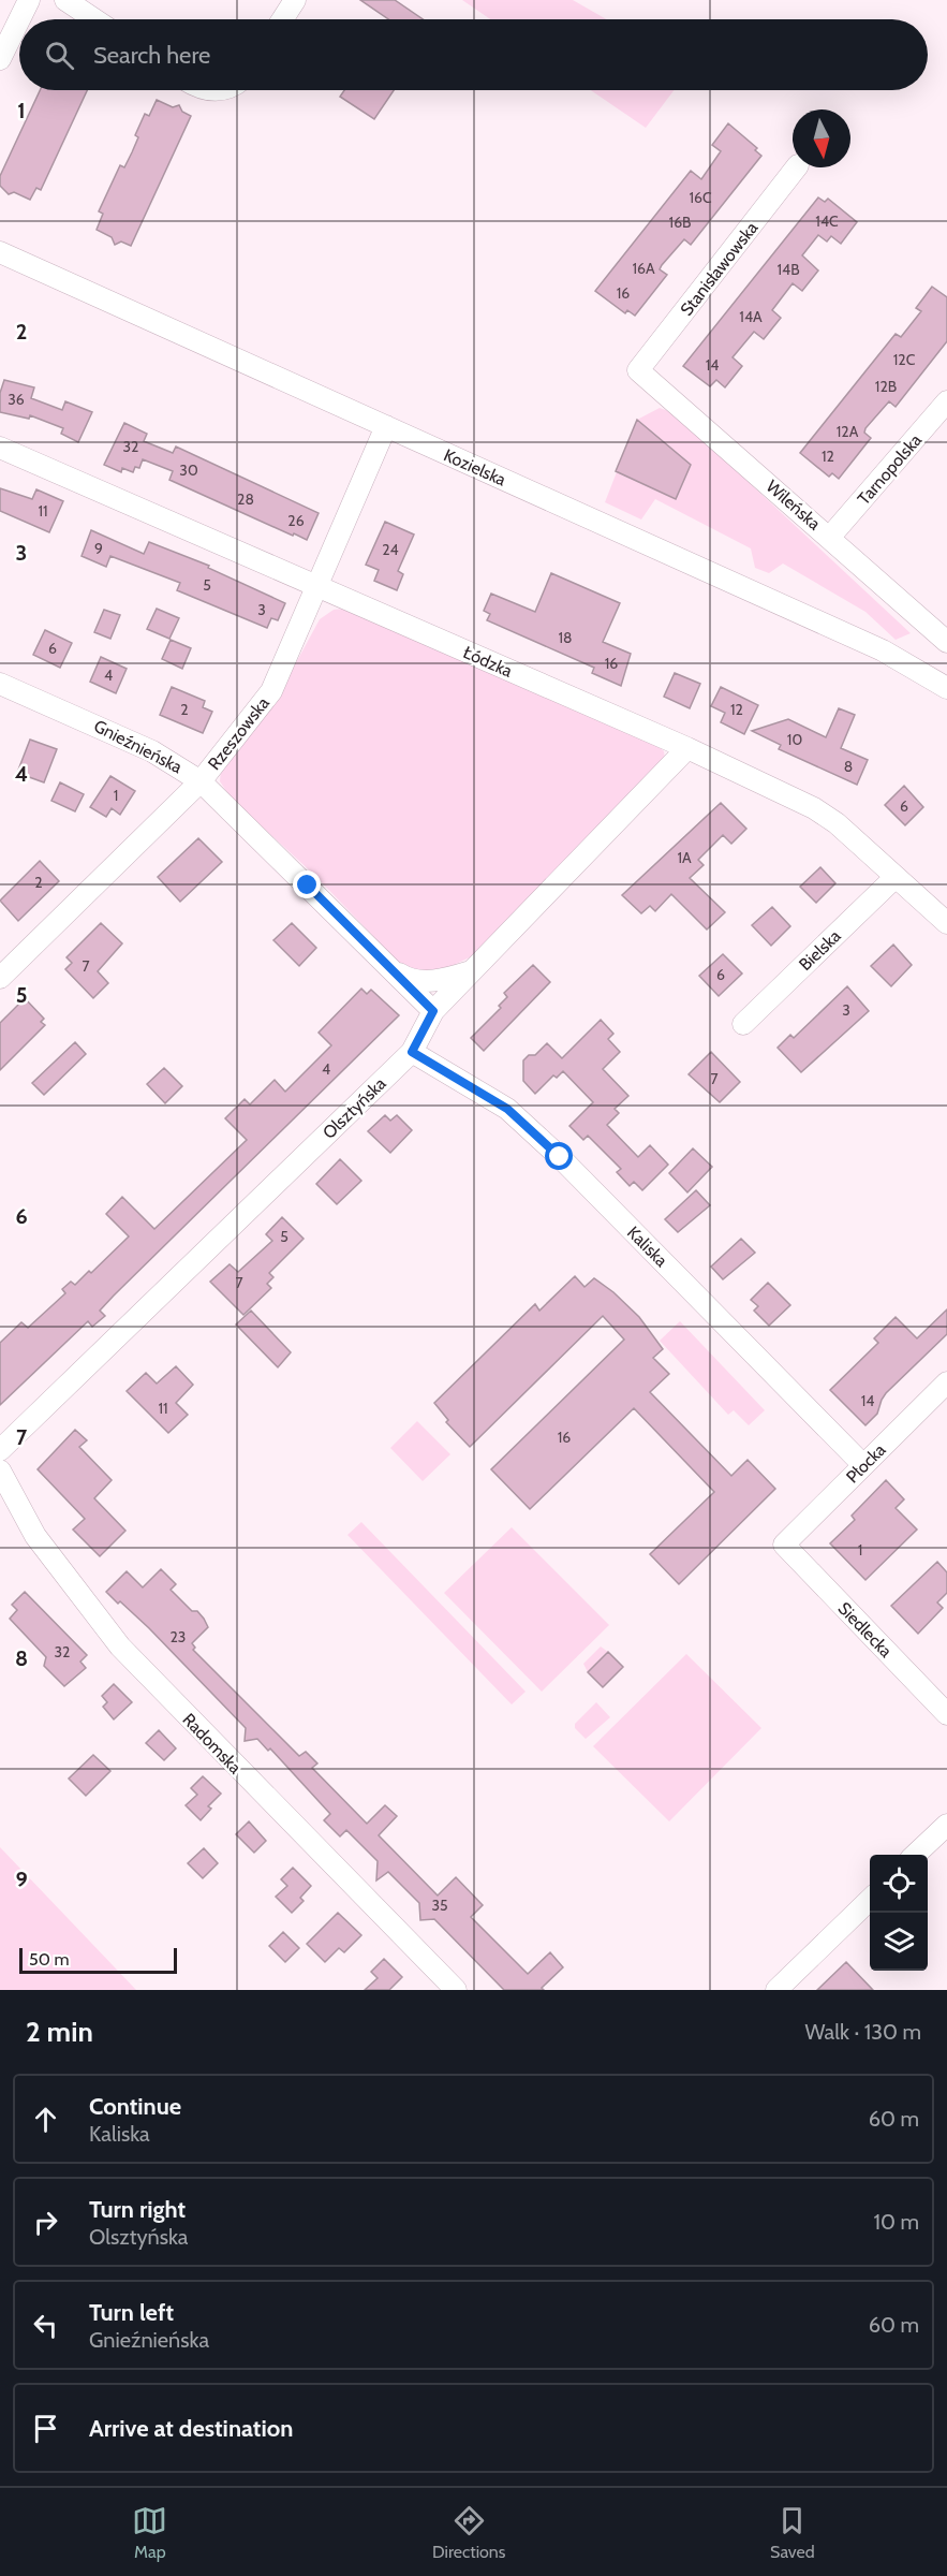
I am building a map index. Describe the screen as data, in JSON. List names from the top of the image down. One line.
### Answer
{"streets":{"street":["Stanisławowska","Kozielska","Tarnopolska","Wileńska","Łódzka","Rzeszowska","Gnieźnieńska","Bielska","Olsztyńska","Kaliska","Płocka","Siedlecka","Radomska"]},"crossings":[["Stanisławowska","Wileńska"],["Kozielska","Rzeszowska"],["Tarnopolska","Wileńska"],["Łódzka","Rzeszowska"],["Łódzka","Bielska"],["Łódzka","Olsztyńska"],["Rzeszowska","Gnieźnieńska"],["Gnieźnieńska","Olsztyńska"],["Olsztyńska","Kaliska"],["Kaliska","Płocka"],["Płocka","Siedlecka"]],"house_numbers":["16C","14C","16B","16A","14B","16","14A","12C","14","12B","36","12A","32","12","30","28","11","26","9","24","5","3","18","6","16","4","2","12","10","8","1","6","1A","2","7","6","3","4","7","5","7","14","11","16","1","23","32","35"],"scale_bar":"50 m","north":"bottom","page":{"search":"Search here","scale":"50 m","heading":["2 min","Walk · 130 m"],"list":[["Continue","Kaliska","60 m"],["Turn right","Olsztyńska","10 m"],["Turn left","Gnieźnieńska","60 m"],"Arrive at destination"],"nav":["Map","Directions","Saved"]},"grid":{"rows":["1","2","3","4","5","6","7","8","9"]}}
